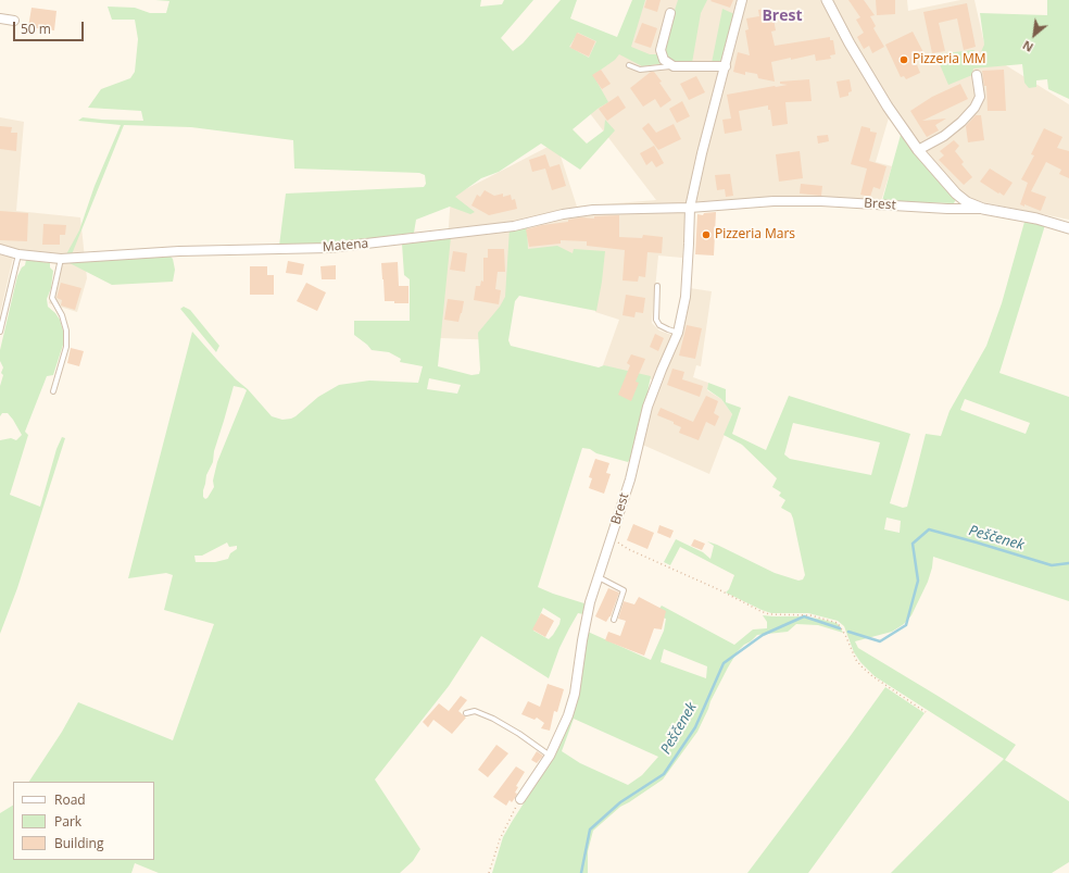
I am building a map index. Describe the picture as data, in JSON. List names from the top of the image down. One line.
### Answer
{"streets":{"street":["Brest","Matena"]},"crossings":[["Brest","Matena"]],"districts":["Brest"],"water":["Peščenek"],"places":["Pizzeria MM","Pizzeria Mars"],"legend":["Road","Park","Building"],"scale_bar":"50 m","north":"bottom left"}
